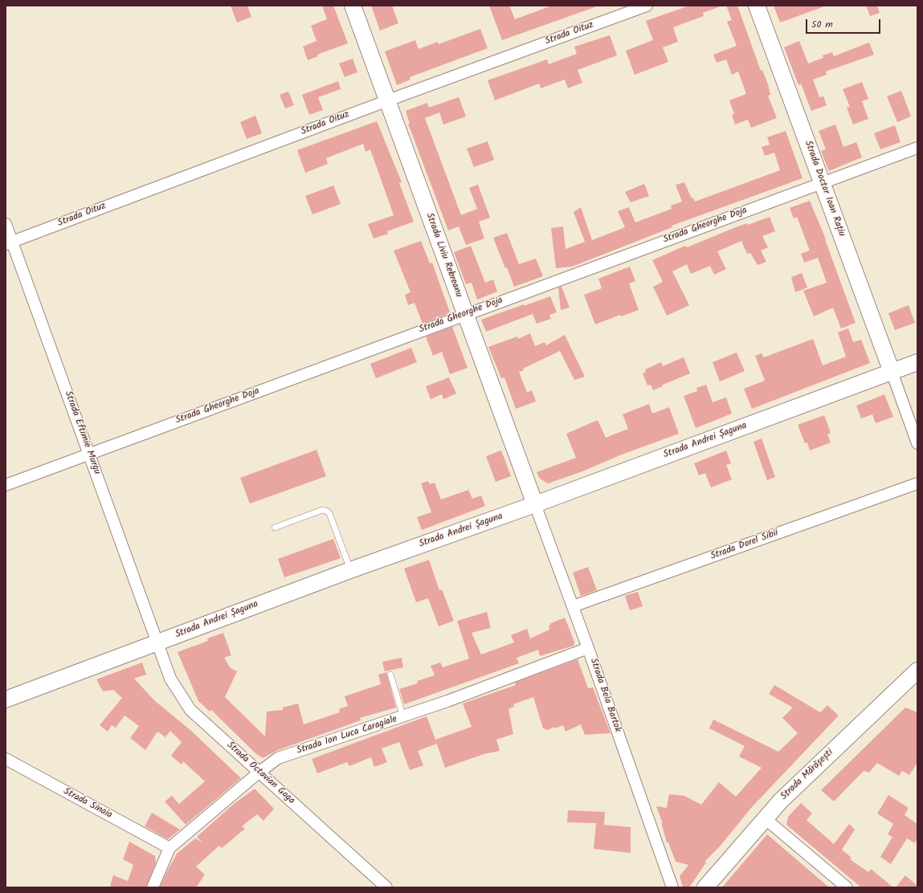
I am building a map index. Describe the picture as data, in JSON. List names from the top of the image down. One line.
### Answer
{"streets":{"street":["Strada Oituz","Strada Doctor Ioan Rațiu","Strada Gheorghe Doja","Strada Liviu Rebreanu","Strada Eftimie Murgu","Strada Andrei Șaguna","Strada Dorel Sibii","Strada Bela Bartok","Strada Ion Luca Caragiale","Strada Octavian Goga","Strada Mărășești","Strada Sinaia"]},"crossings":[["Strada Oituz","Strada Liviu Rebreanu"],["Strada Oituz","Strada Eftimie Murgu"],["Strada Doctor Ioan Rațiu","Strada Gheorghe Doja"],["Strada Doctor Ioan Rațiu","Strada Andrei Șaguna"],["Strada Gheorghe Doja","Strada Liviu Rebreanu"],["Strada Gheorghe Doja","Strada Eftimie Murgu"],["Strada Liviu Rebreanu","Strada Andrei Șaguna"],["Strada Liviu Rebreanu","Strada Bela Bartok"],["Strada Eftimie Murgu","Strada Andrei Șaguna"],["Strada Eftimie Murgu","Strada Octavian Goga"],["Strada Andrei Șaguna","Strada Bela Bartok"],["Strada Andrei Șaguna","Strada Octavian Goga"],["Strada Dorel Sibii","Strada Bela Bartok"],["Strada Bela Bartok","Strada Ion Luca Caragiale"],["Strada Ion Luca Caragiale","Strada Octavian Goga"],["Strada Ion Luca Caragiale","Strada Sinaia"]],"scale_bar":"50 m"}
